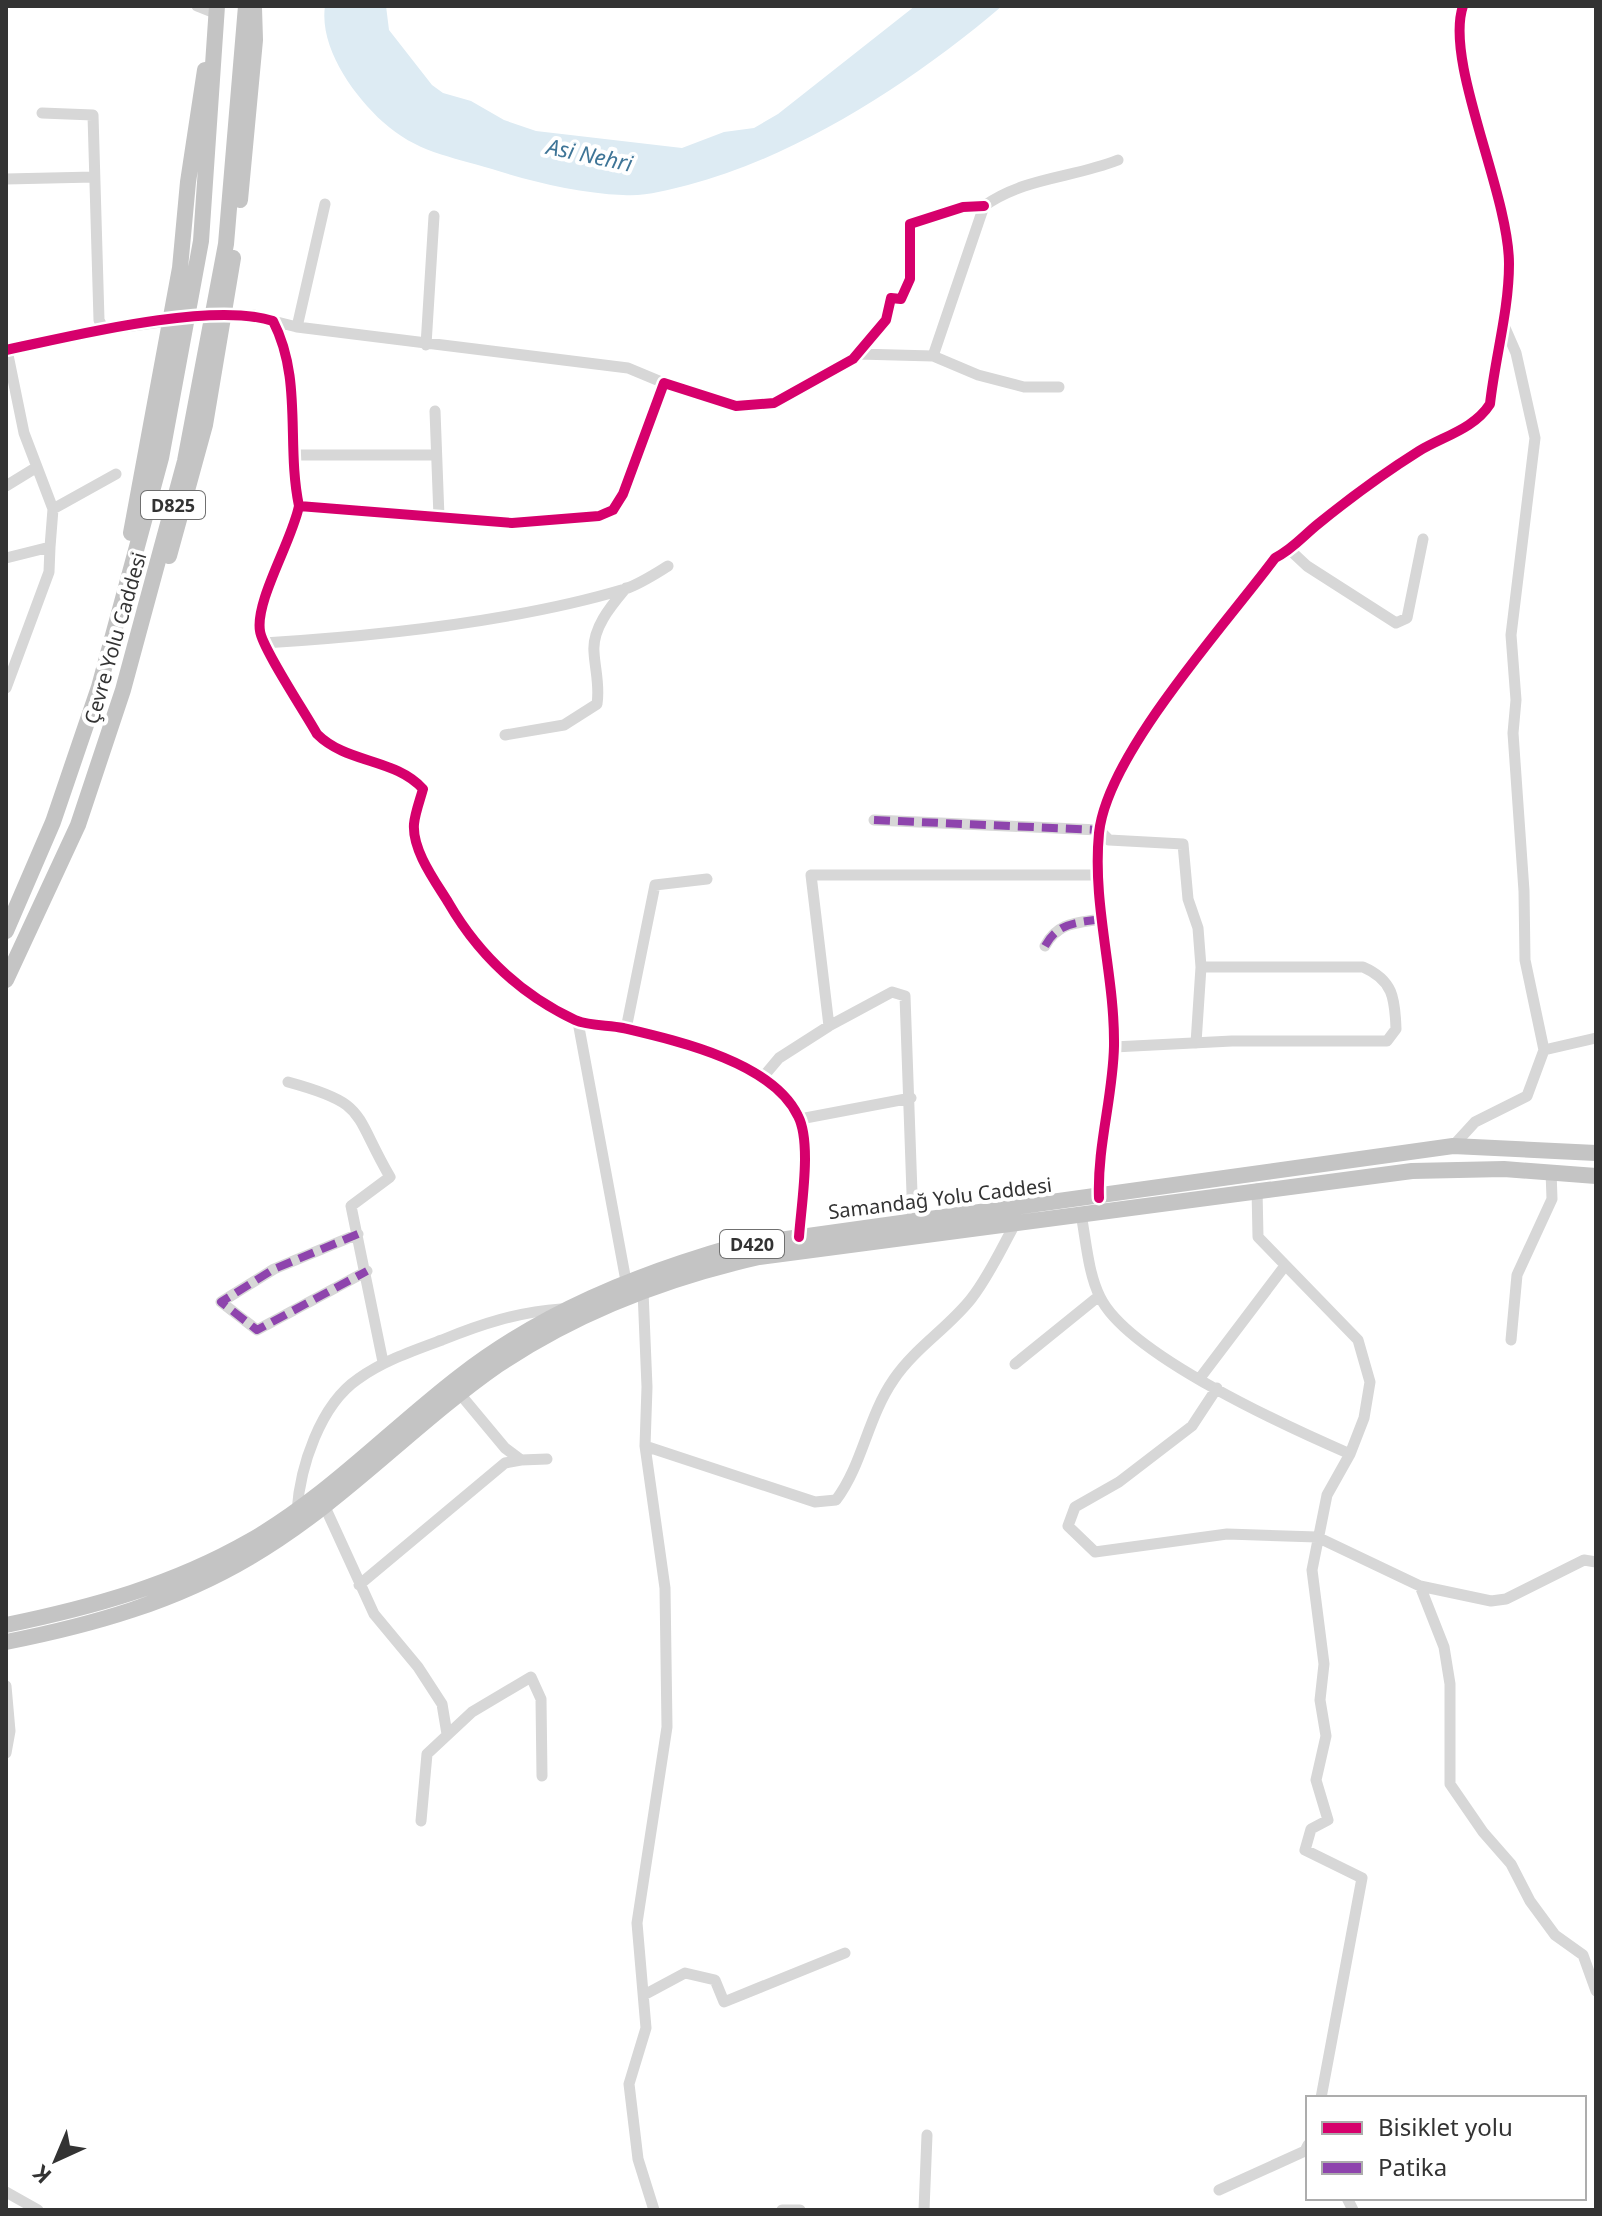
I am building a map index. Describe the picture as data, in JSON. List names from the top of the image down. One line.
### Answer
{"streets":{"highway":["D825","Çevre Yolu Caddesi","Samandağ Yolu Caddesi","D420"]},"water":["Asi Nehri"],"legend":["Bisiklet yolu","Patika"],"north":"bottom left"}
